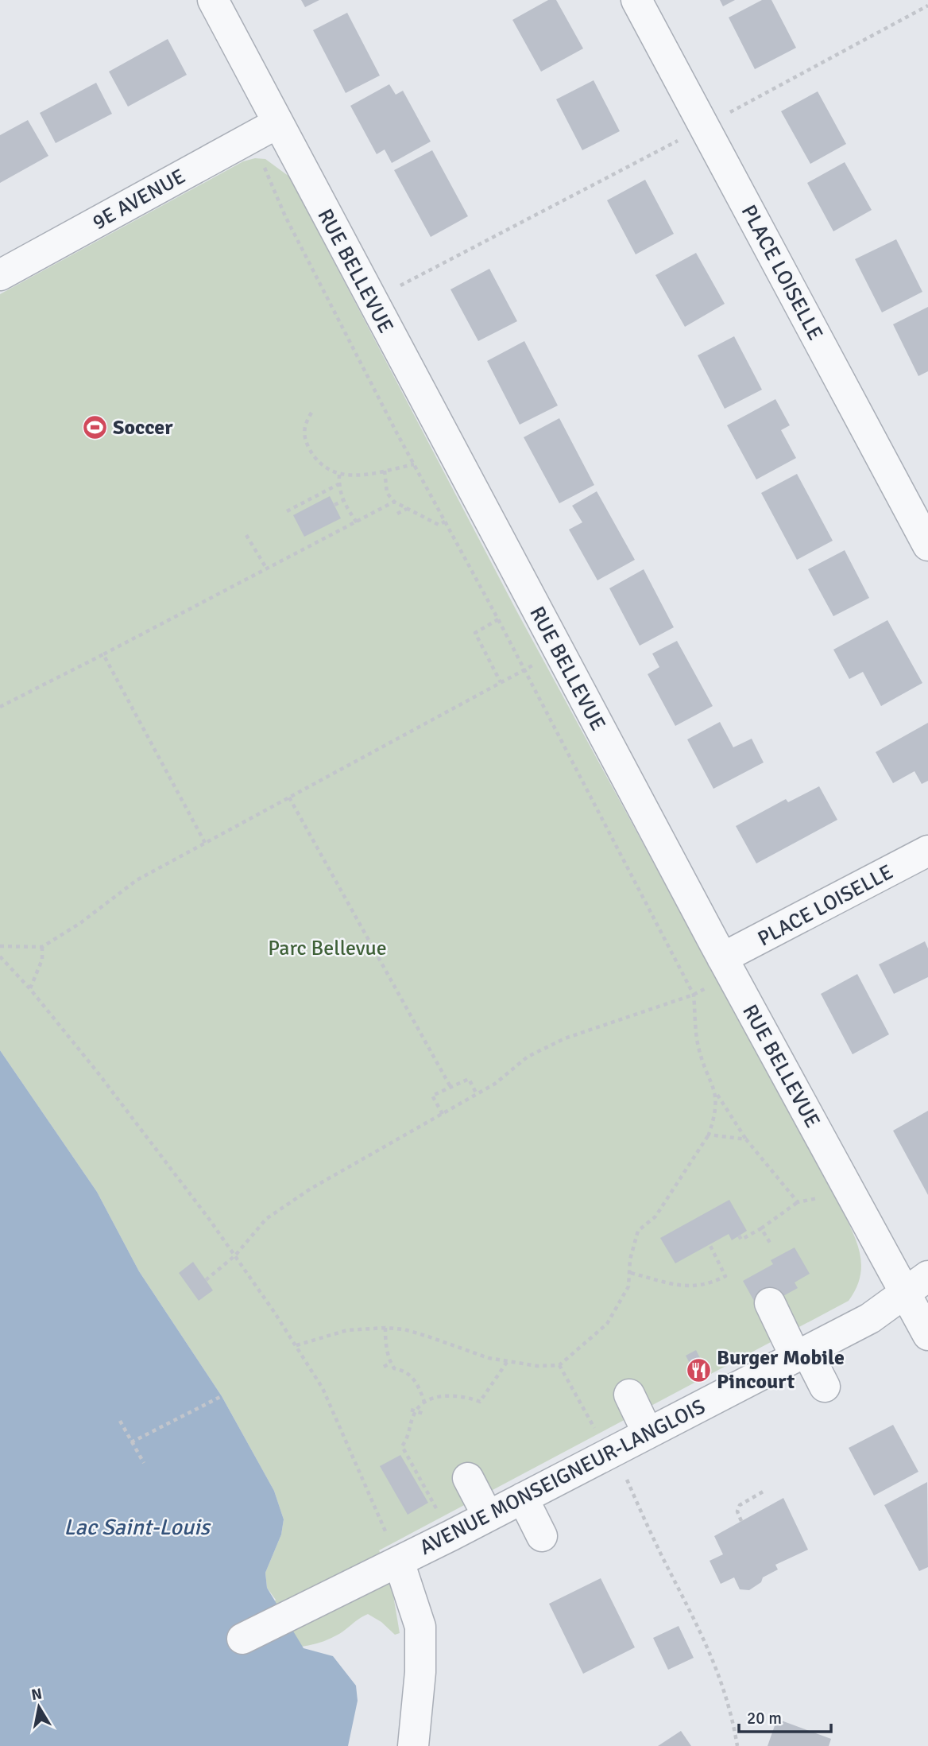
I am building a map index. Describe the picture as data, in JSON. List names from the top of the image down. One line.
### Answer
{"streets":{"street":["9E AVENUE","RUE BELLEVUE","PLACE LOISELLE","AVENUE MONSEIGNEUR-LANGLOIS"]},"crossings":[["9E AVENUE","RUE BELLEVUE"],["RUE BELLEVUE","PLACE LOISELLE"],["RUE BELLEVUE","AVENUE MONSEIGNEUR-LANGLOIS"]],"water":["Lac Saint-Louis"],"parks":["Parc Bellevue"],"places":{"sports":["Soccer"],"restaurant":["Burger Mobile Pincourt"]},"scale_bar":"20 m","north":"top"}
